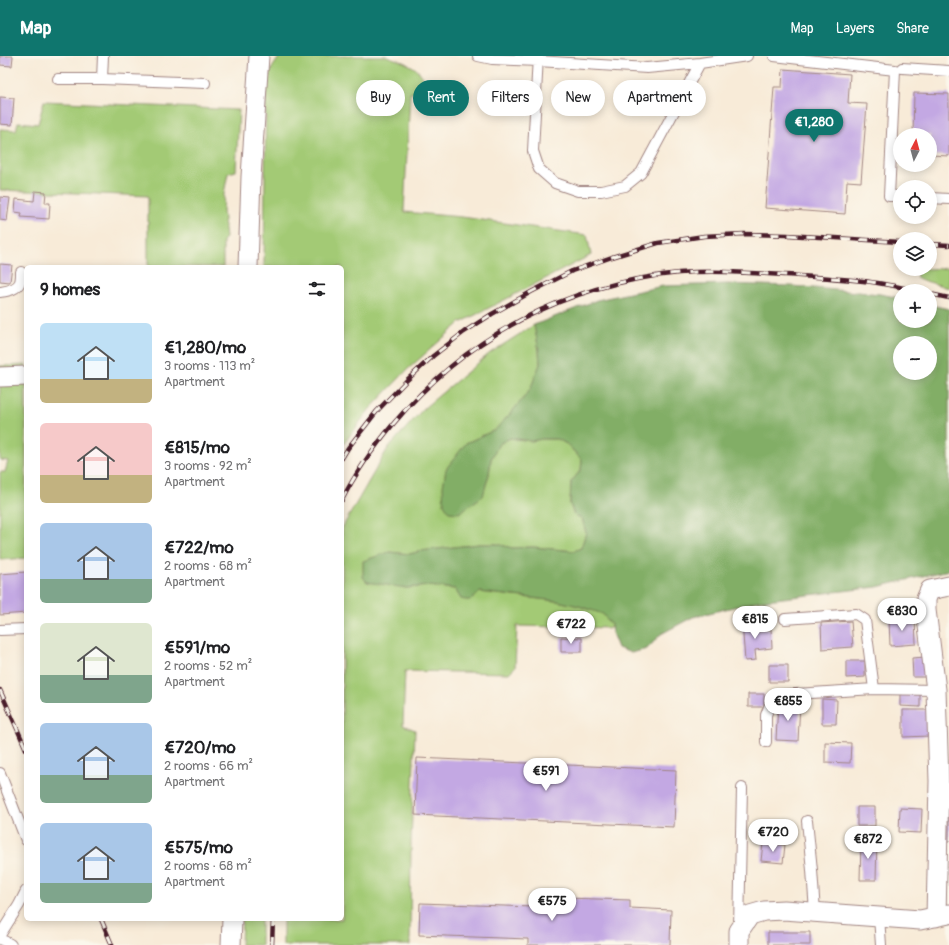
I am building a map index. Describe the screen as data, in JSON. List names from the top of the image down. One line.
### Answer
{"north":"top","page":{"header":"Map","nav":["Map","Layers","Share"],"chip":["Buy","Rent","Filters","New","Apartment"],"price":["€1,280","€830","€815","€722","€855","€591","€720","€872","€575"],"map_buttons":["+","−"],"heading":"9 homes","list":[{"name":"€1,280/mo","note":"3 rooms · 113 m² · Apartment"},{"name":"€815/mo","note":"3 rooms · 92 m² · Apartment"},{"name":"€722/mo","note":"2 rooms · 68 m² · Apartment"},{"name":"€591/mo","note":"2 rooms · 52 m² · Apartment"},{"name":"€720/mo","note":"2 rooms · 66 m² · Apartment"},{"name":"€575/mo","note":"2 rooms · 68 m² · Apartment"}]}}
